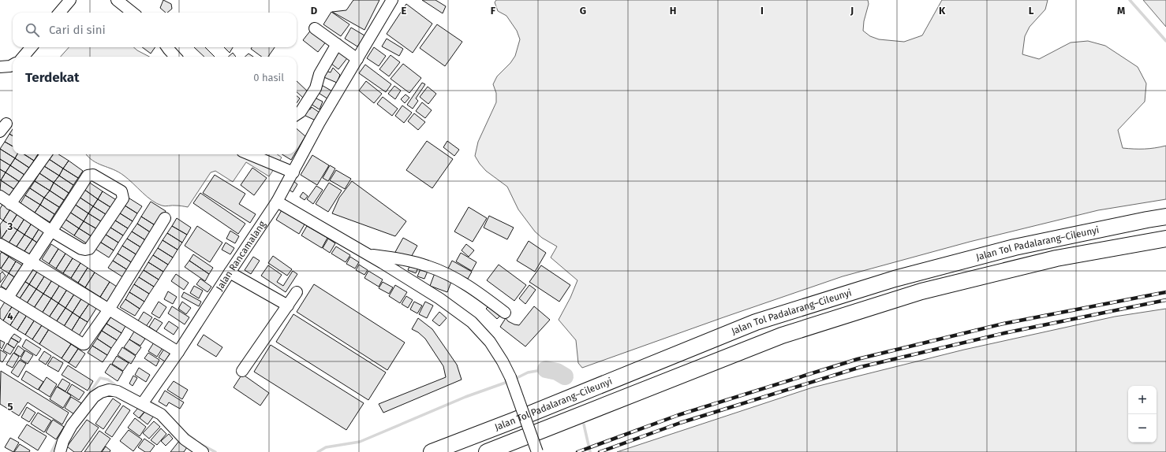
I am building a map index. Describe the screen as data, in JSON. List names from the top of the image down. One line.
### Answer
{"streets":{"highway":["Jalan Tol Padalarang–Cileunyi"],"street":["Jalan Rancamalang"]},"page":{"search":"Cari di sini","heading":["Terdekat","0 hasil"],"map_buttons":["+","−"]},"grid":{"columns":["D","E","F","G","H","I","J","K","L","M"],"rows":["3","4","5"]}}
